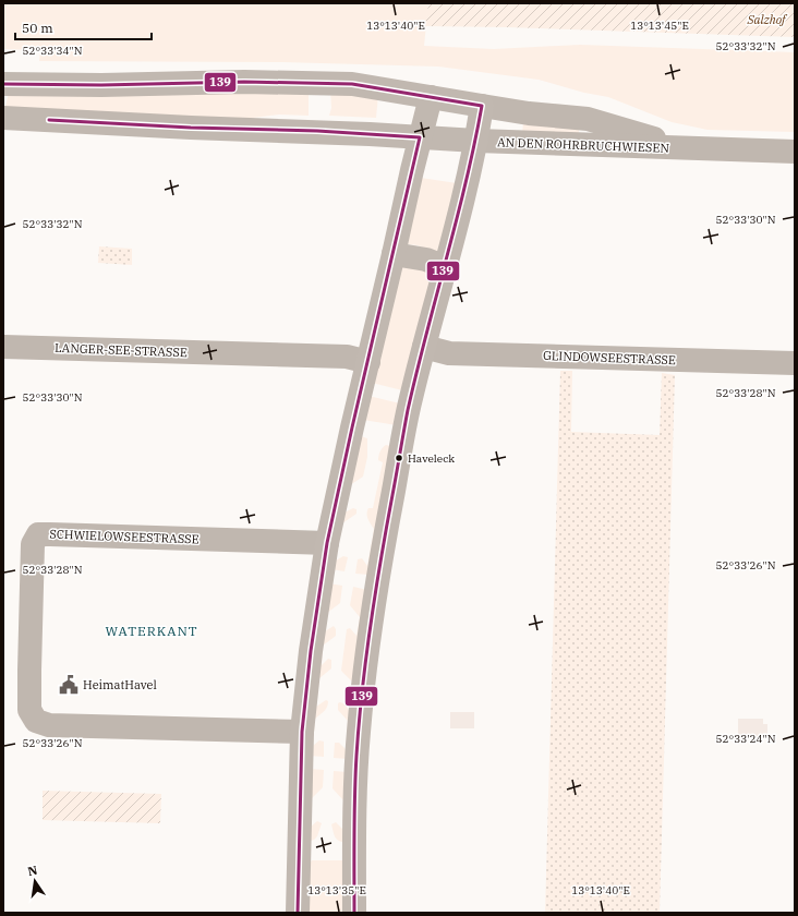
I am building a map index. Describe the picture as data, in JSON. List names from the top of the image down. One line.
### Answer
{"streets":{"street":["AN DEN ROHRBRUCHWIESEN","LANGER-SEE-STRASSE","GLINDOWSEESTRASSE","SCHWIELOWSEESTRASSE"]},"districts":["WATERKANT"],"parks":["Salzhof"],"places":{"other":["Haveleck"],"public building":["HeimatHavel"]},"lines":["transit line 139"],"scale_bar":"50 m","north":"top","coordinates":["13°13'40\"E","13°13'45\"E","52°33'32\"N","52°33'34\"N","52°33'30\"N","52°33'28\"N","52°33'26\"N","52°33'24\"N","13°13'35\"E"]}
